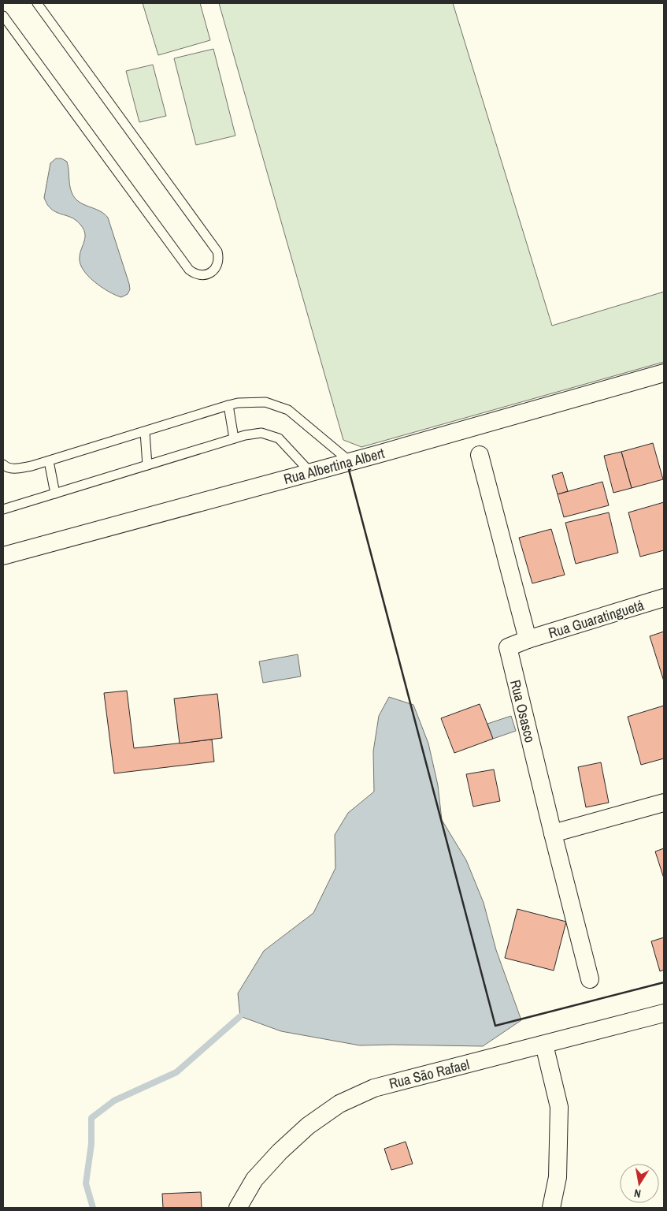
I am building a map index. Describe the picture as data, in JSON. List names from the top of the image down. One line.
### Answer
{"streets":{"street":["Rua Albertina Albert","Rua Guaratinguetá","Rua Osasco","Rua São Rafael"]},"crossings":[["Rua Guaratinguetá","Rua Osasco"]],"north":"bottom"}
